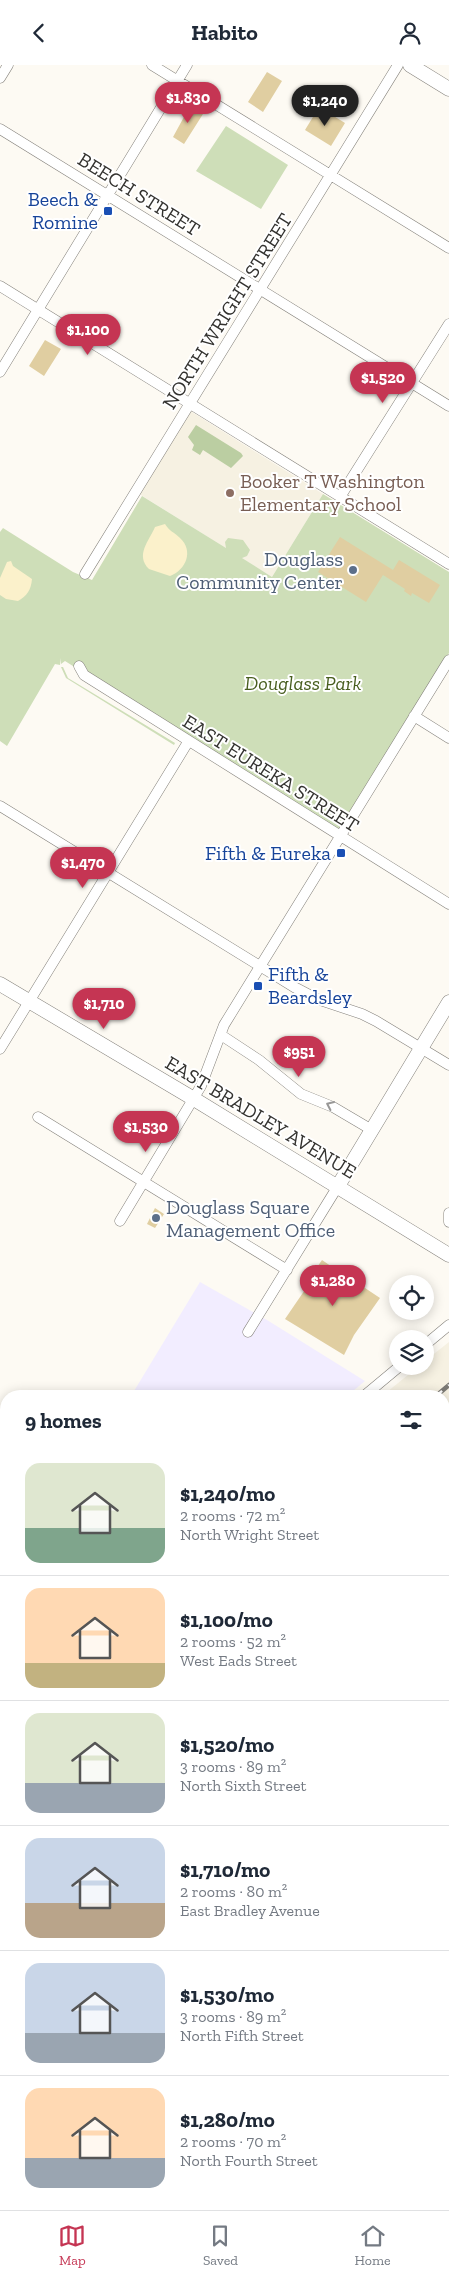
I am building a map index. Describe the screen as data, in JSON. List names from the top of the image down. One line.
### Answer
{"streets":{"main road":["EAST BRADLEY AVENUE"],"street":["BEECH STREET","NORTH WRIGHT STREET","EAST EUREKA STREET"]},"crossings":[["BEECH STREET","NORTH WRIGHT STREET"]],"parks":["Douglass Park"],"places":{"transit":["Beech & Romine","Fifth & Eureka","Fifth & Beardsley"],"other":["Booker T Washington Elementary School","Douglass Community Center","Douglass Square Management Office"]},"page":{"header":"Habito","price":["$1,830","$1,240","$1,100","$1,520","$1,470","$1,710","$951","$1,530","$1,280"],"heading":"9 homes","list":[{"name":"$1,240/mo","note":"2 rooms · 72 m² · North Wright Street"},{"name":"$1,100/mo","note":"2 rooms · 52 m² · West Eads Street"},{"name":"$1,520/mo","note":"3 rooms · 89 m² · North Sixth Street"},{"name":"$1,710/mo","note":"2 rooms · 80 m² · East Bradley Avenue"},{"name":"$1,530/mo","note":"3 rooms · 89 m² · North Fifth Street"},{"name":"$1,280/mo","note":"2 rooms · 70 m² · North Fourth Street"}],"tabs":["Map","Saved","Home"]}}
